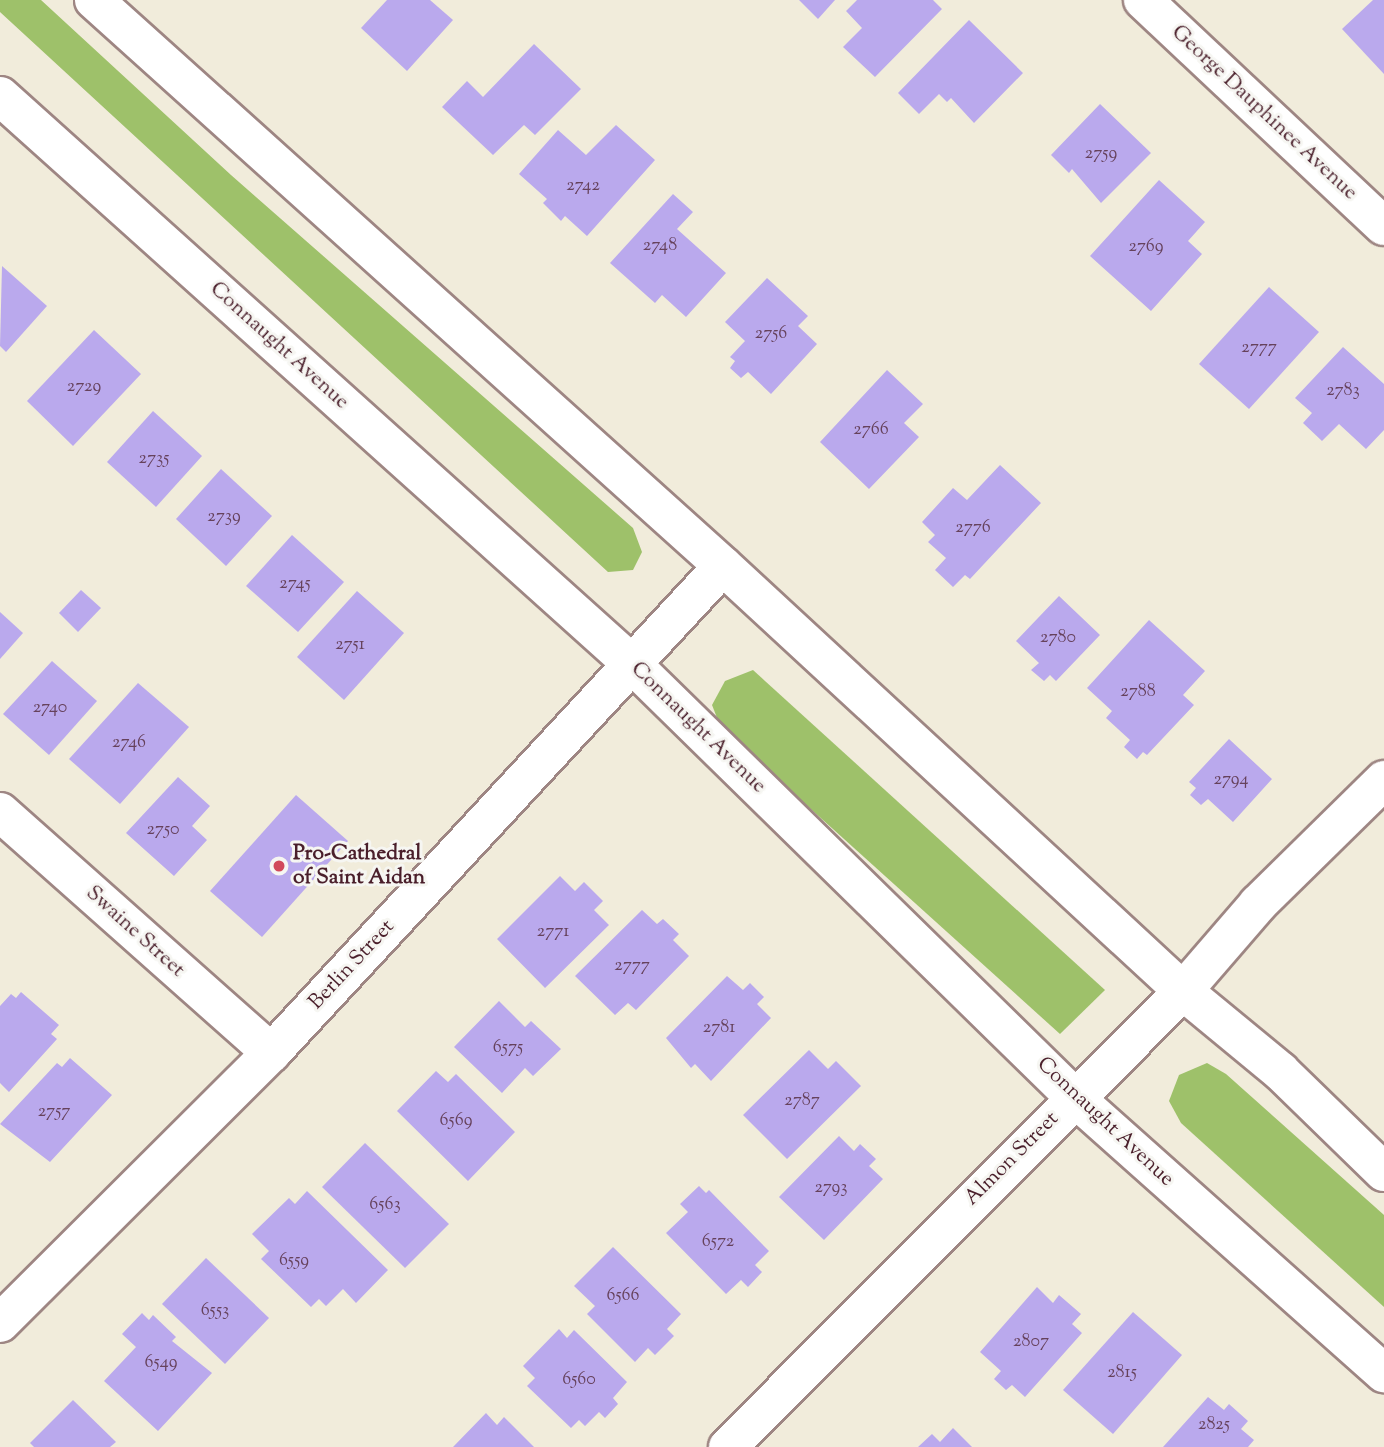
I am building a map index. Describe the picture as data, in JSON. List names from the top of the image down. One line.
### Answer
{"streets":{"main road":["George Dauphinee Avenue","Connaught Avenue","Swaine Street","Berlin Street","Almon Street"]},"crossings":[["Connaught Avenue","Berlin Street"],["Connaught Avenue","Almon Street"],["Swaine Street","Berlin Street"]],"places":["Pro-Cathedral of Saint Aidan"],"house_numbers":["2759","2742","2748","2769","2756","2777","2729","2783","2766","2735","2739","2776","2745","2780","2751","2788","2740","2746","2794","2750","2771","2777","2781","6575","2787","2757","6569","2793","6563","6572","6559","6566","6553","2807","6549","2815","6560","2825"]}
